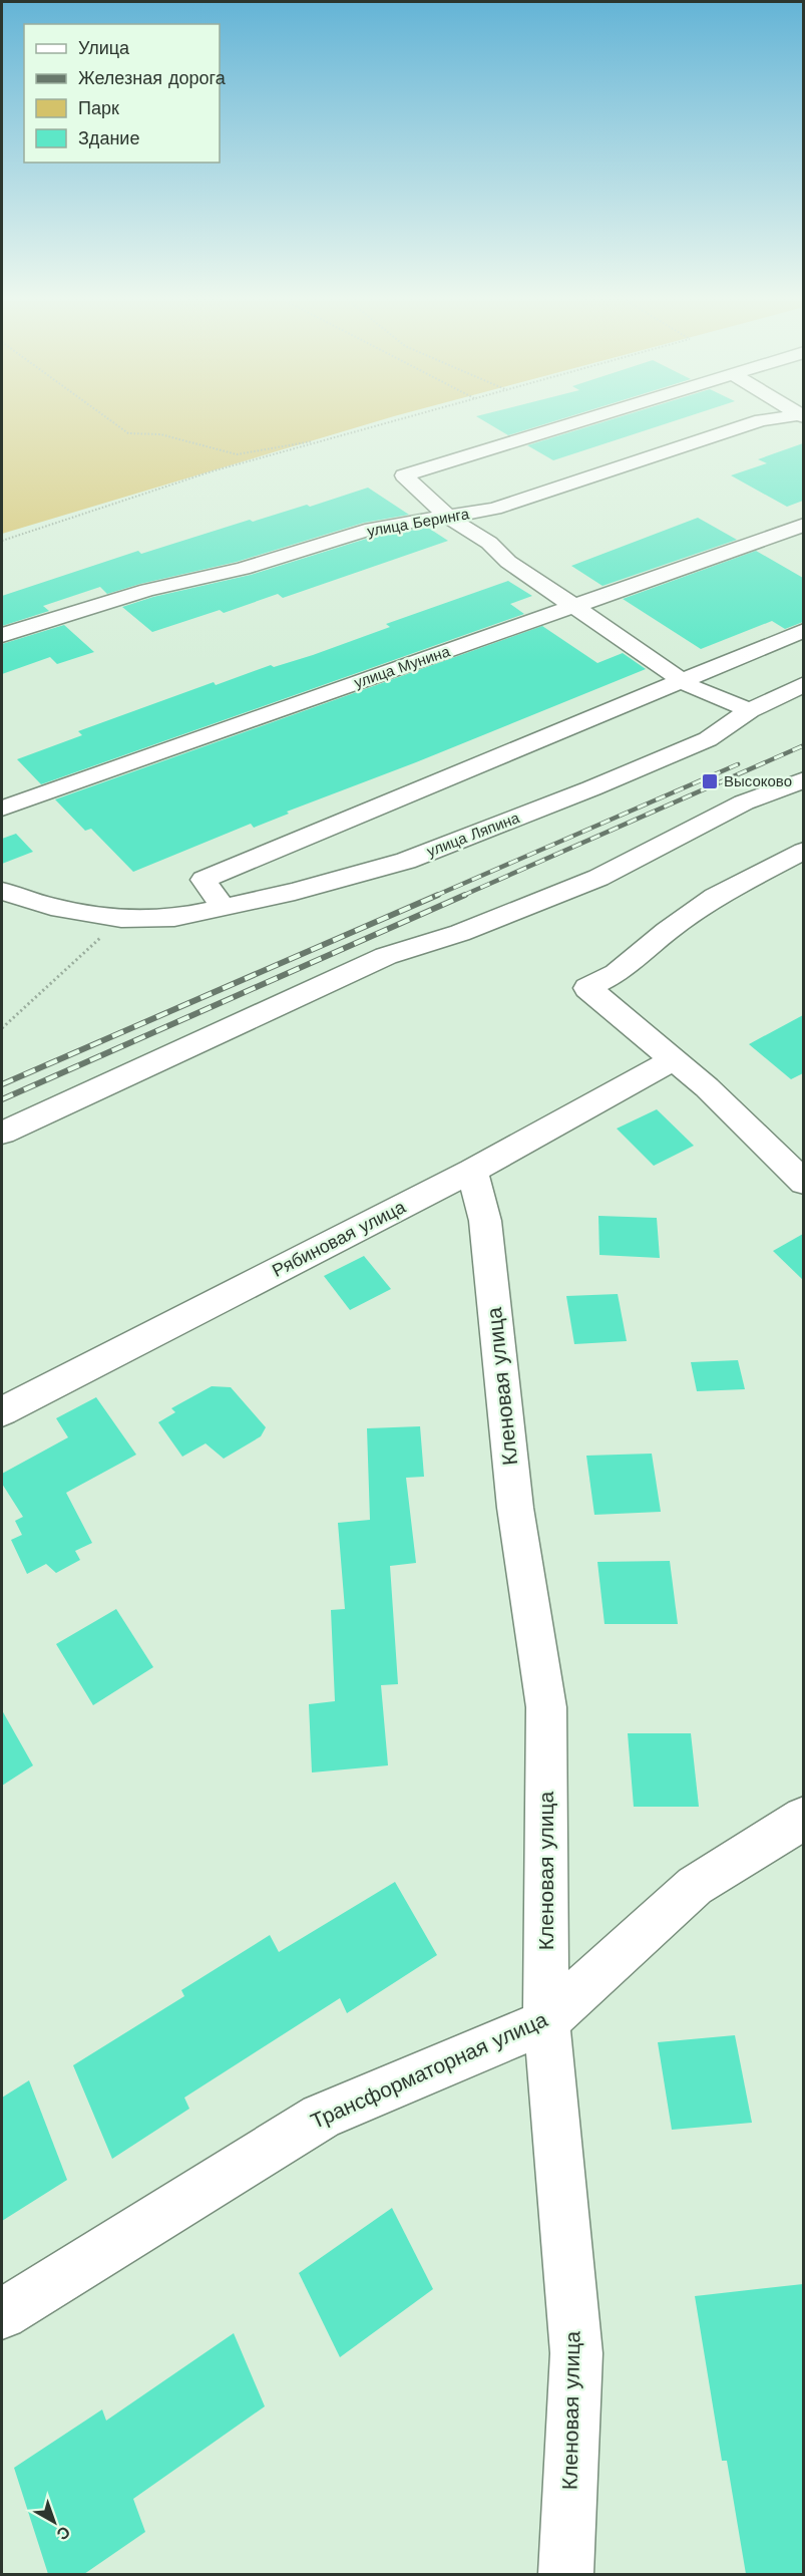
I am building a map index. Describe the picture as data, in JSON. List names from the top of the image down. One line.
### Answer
{"streets":{"street":["улица Беринга","улица Мунина","улица Ляпина","Рябиновая улица","Кленовая улица","Трансформаторная улица"]},"crossings":[["Рябиновая улица","Кленовая улица"],["Кленовая улица","Трансформаторная улица"]],"places":{"transit":["Высоково"]},"legend":["Улица","Железная дорога","Парк","Здание"],"north":"bottom right"}
